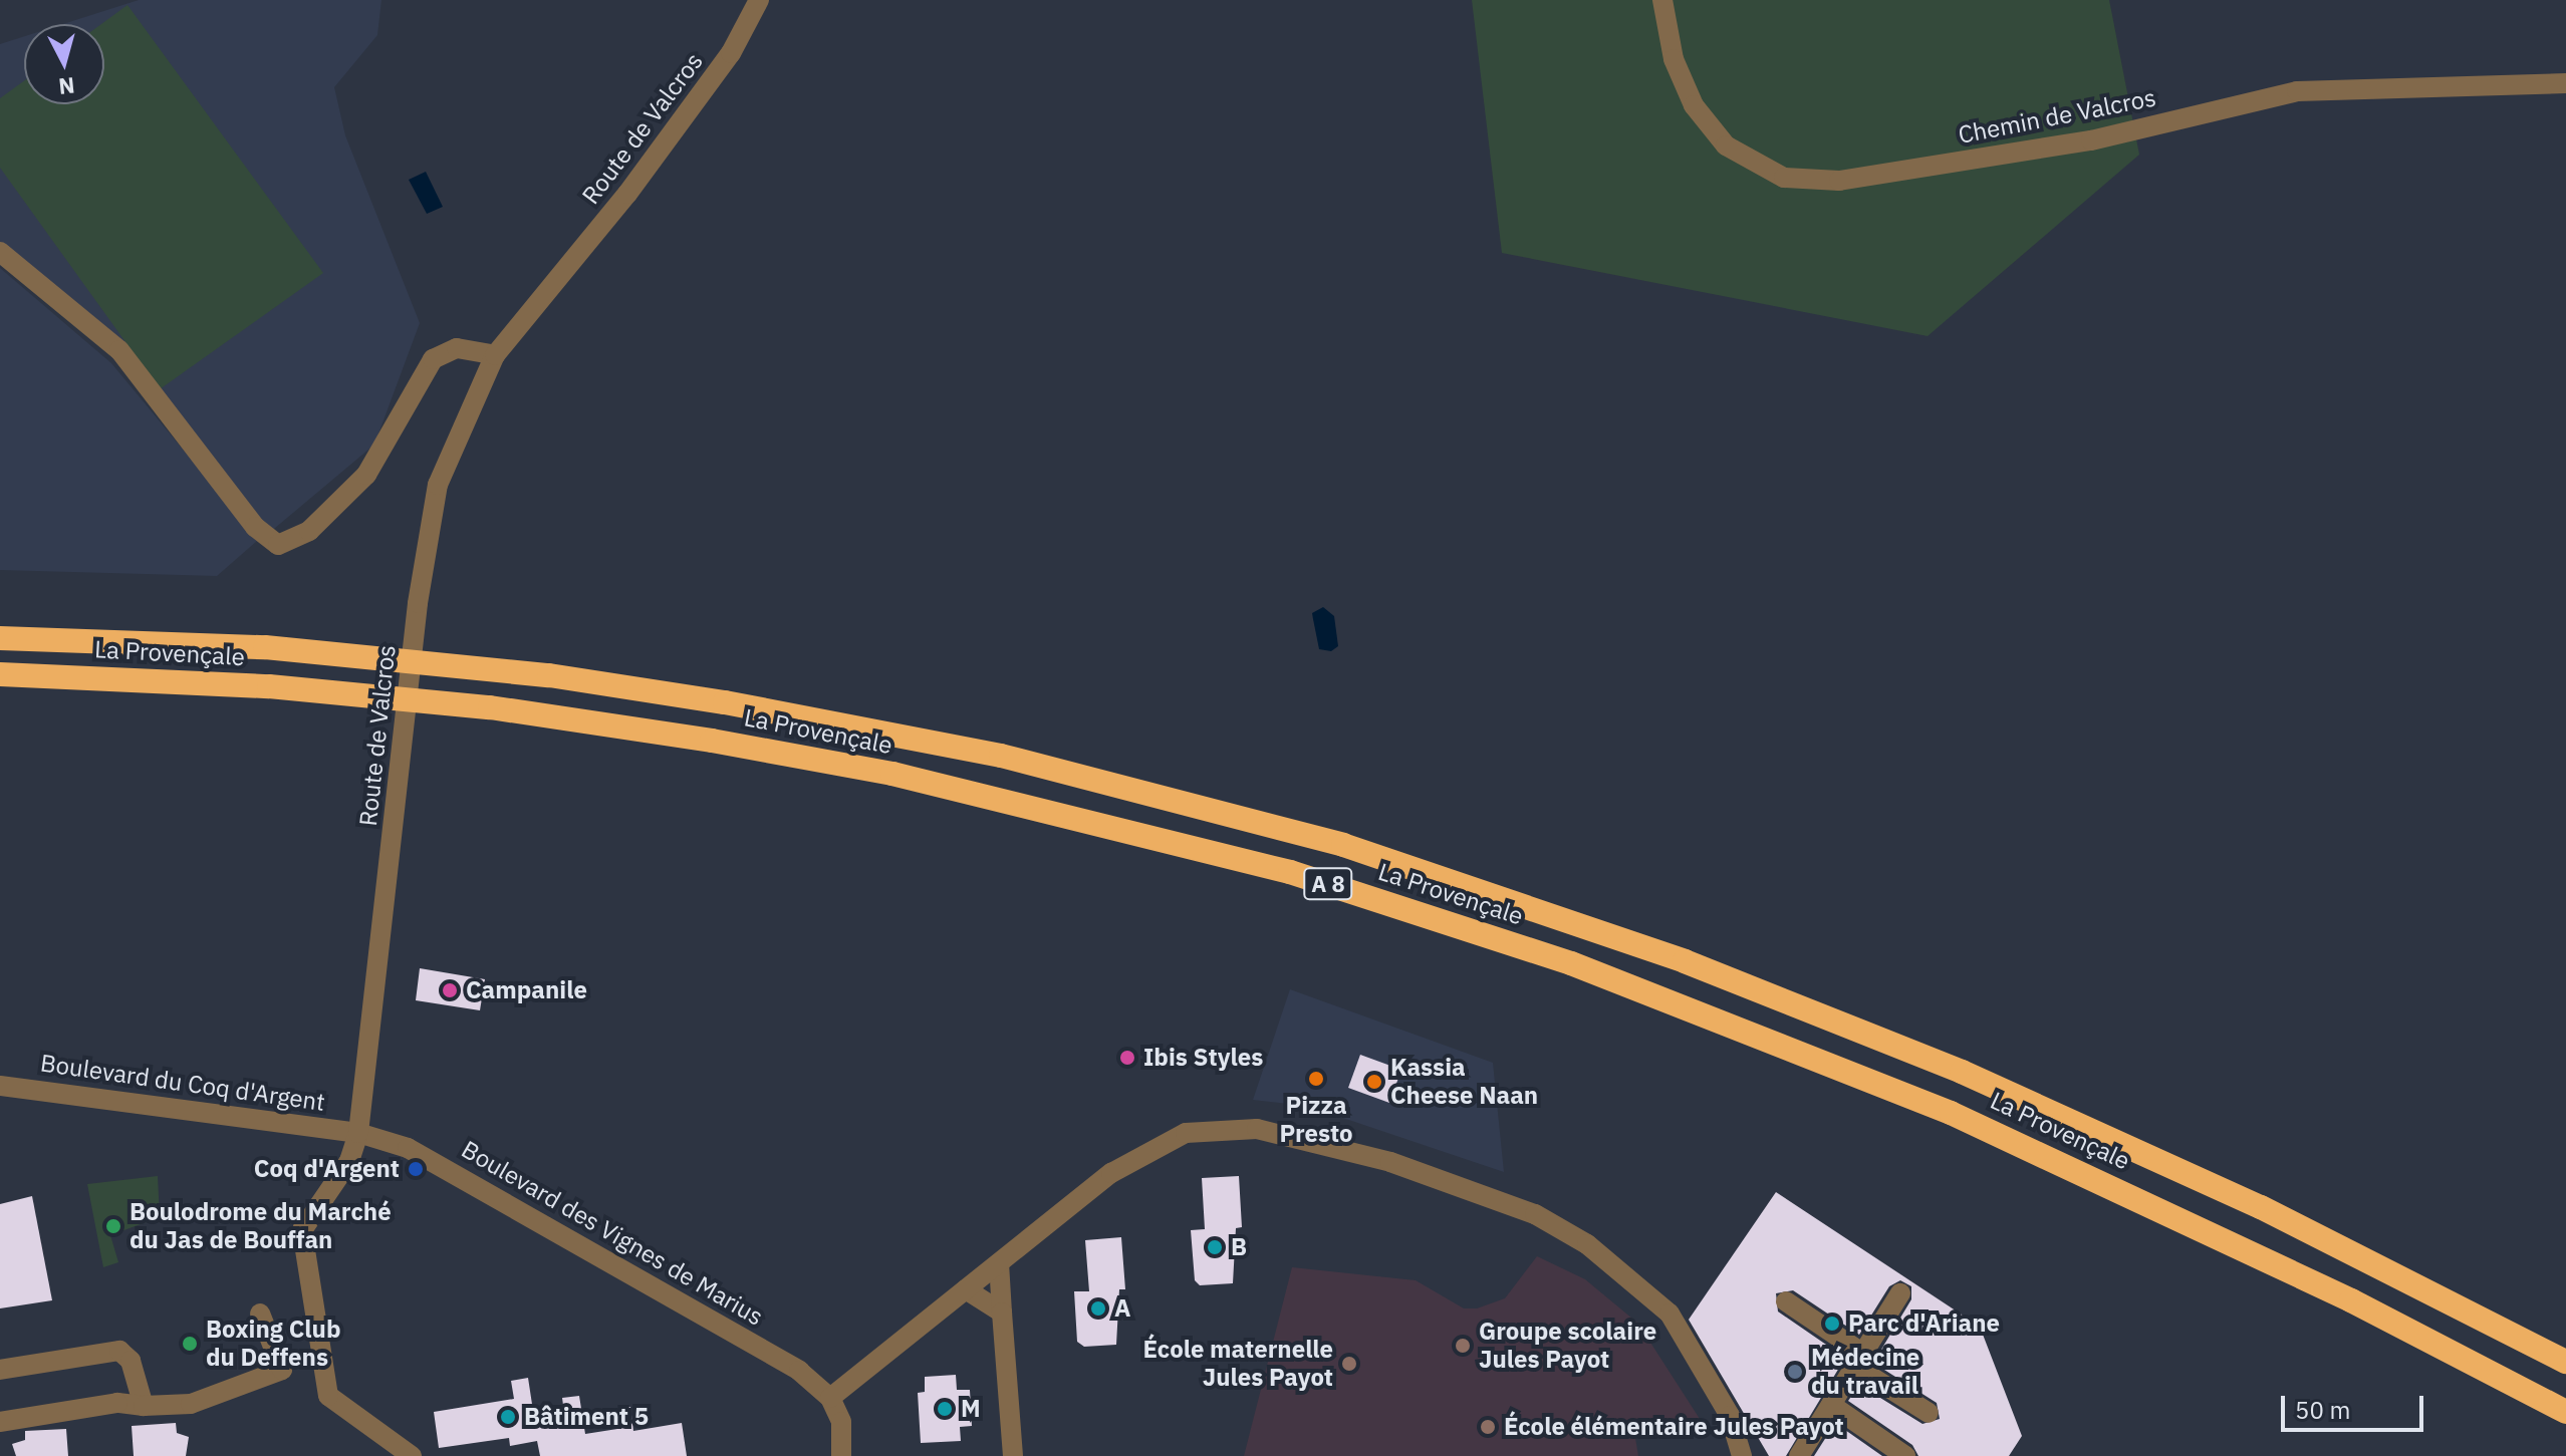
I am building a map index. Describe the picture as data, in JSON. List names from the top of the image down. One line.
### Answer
{"streets":{"highway":["La Provençale","A 8"],"street":["Chemin de Valcros","Route de Valcros","Boulevard du Coq d'Argent","Boulevard des Vignes de Marius"]},"crossings":[["Route de Valcros","Boulevard du Coq d'Argent"],["Route de Valcros","Boulevard des Vignes de Marius"],["Boulevard du Coq d'Argent","Boulevard des Vignes de Marius"]],"places":["Campanile","Ibis Styles","Pizza Presto","Kassia Cheese Naan","Coq d'Argent","Boulodrome du Marché du Jas de Bouffan","B","A","Parc d'Ariane","Boxing Club du Deffens","Groupe scolaire Jules Payot","École maternelle Jules Payot","Médecine du travail","M","Bâtiment 5","École élémentaire Jules Payot"],"scale_bar":"50 m","north":"bottom"}
